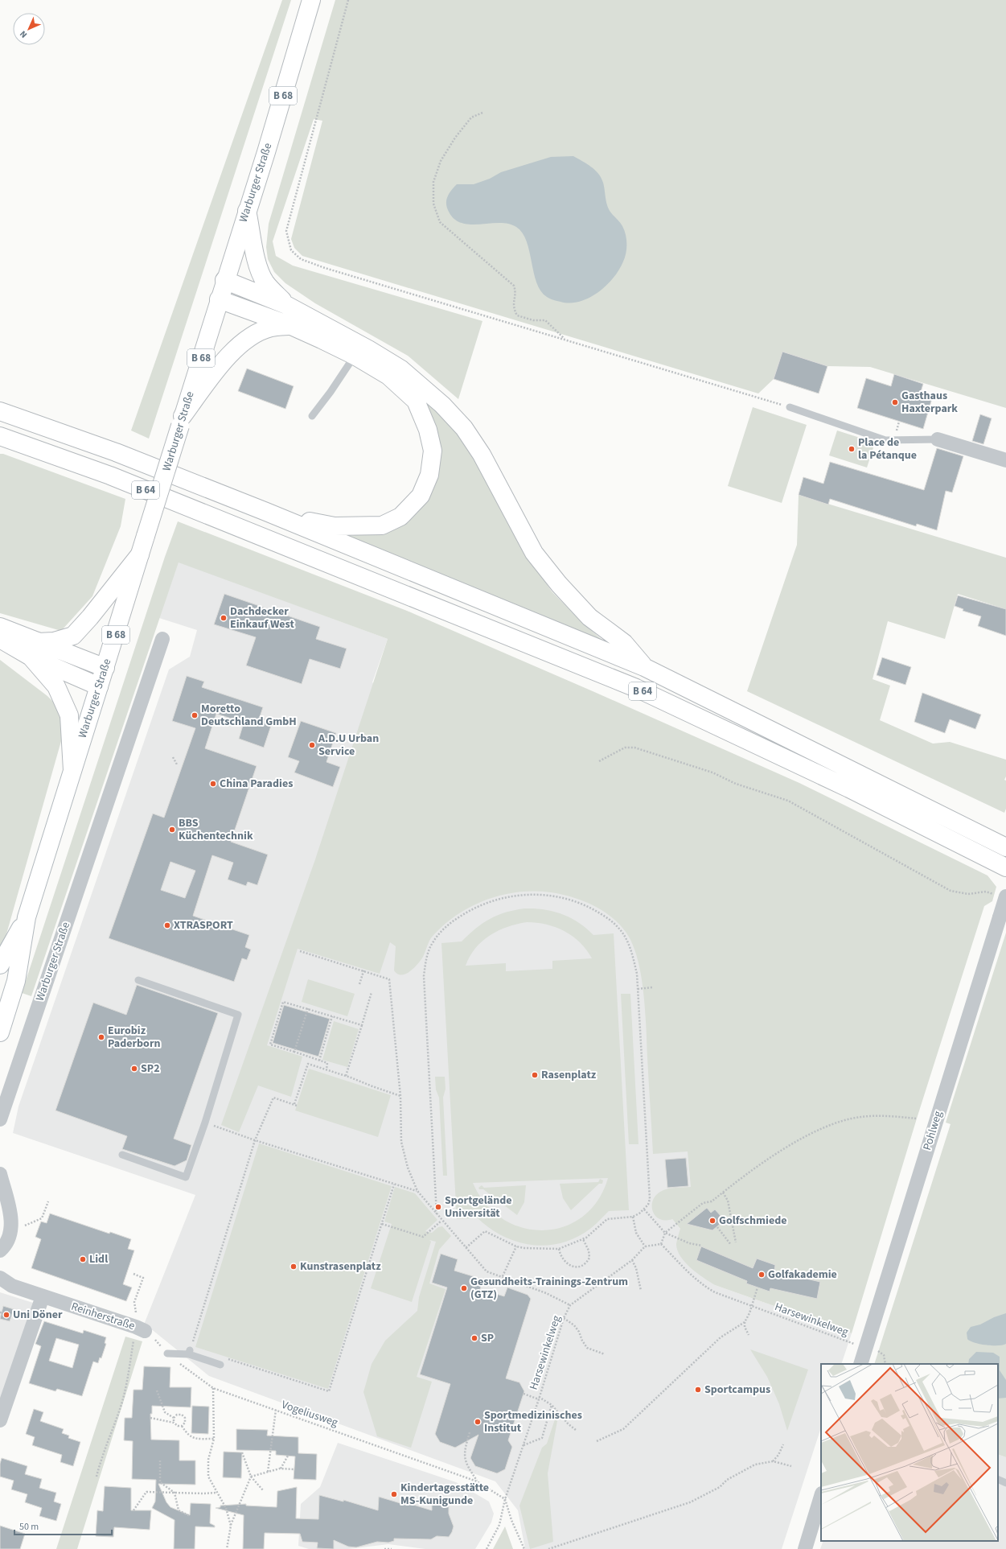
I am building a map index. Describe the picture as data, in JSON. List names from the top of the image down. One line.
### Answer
{"streets":{"main road":["B 68","Warburger Straße","B 64"],"street":["Pohlweg","Reinherstraße"],"path":["Harsewinkelweg","Vogeliusweg"]},"crossings":[["Pohlweg","Harsewinkelweg"],["Harsewinkelweg","Vogeliusweg"]],"places":["Gasthaus Haxterpark","Place de la Pétanque","Dachdecker Einkauf West","Moretto Deutschland GmbH","A.D.U Urban Service","China Paradies","BBS Küchentechnik","XTRASPORT","Eurobiz Paderborn","SP2","Rasenplatz","Sportgelände Universität","Golfschmiede","Lidl","Kunstrasenplatz","Golfakademie","Gesundheits-Trainings-Zentrum (GTZ)","Uni Döner","SP","Sportcampus","Sportmedizinisches Institut","Kindertagesstätte MS-Kunigunde"],"scale_bar":"50 m","north":"bottom left"}
